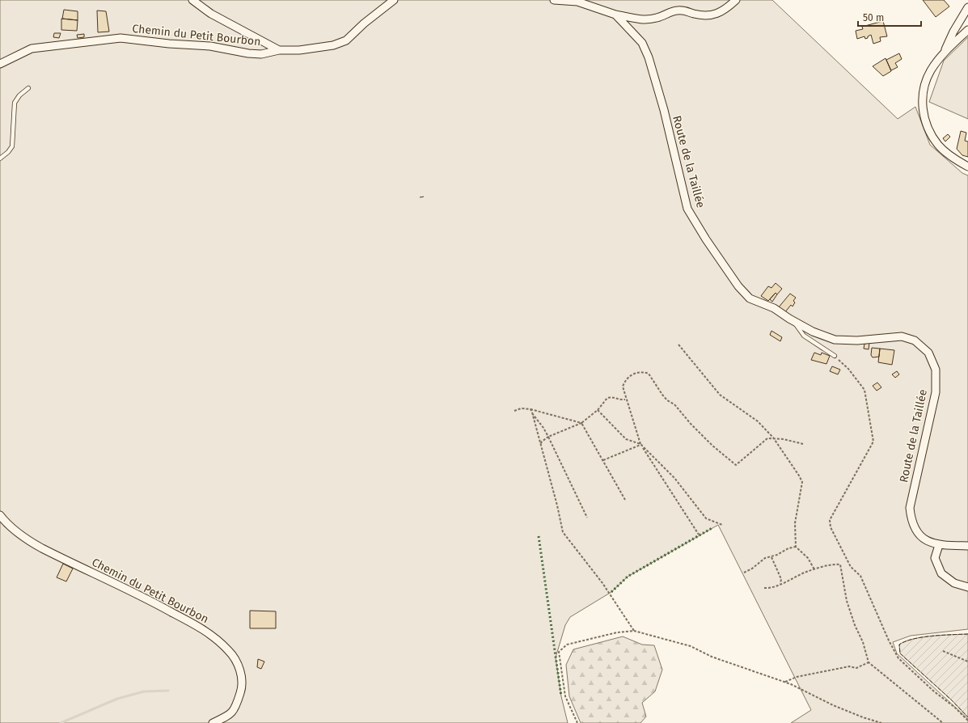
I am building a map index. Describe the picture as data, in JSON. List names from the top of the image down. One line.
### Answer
{"streets":{"street":["Chemin du Petit Bourbon","Route de la Taillée"]},"scale_bar":"50 m"}
